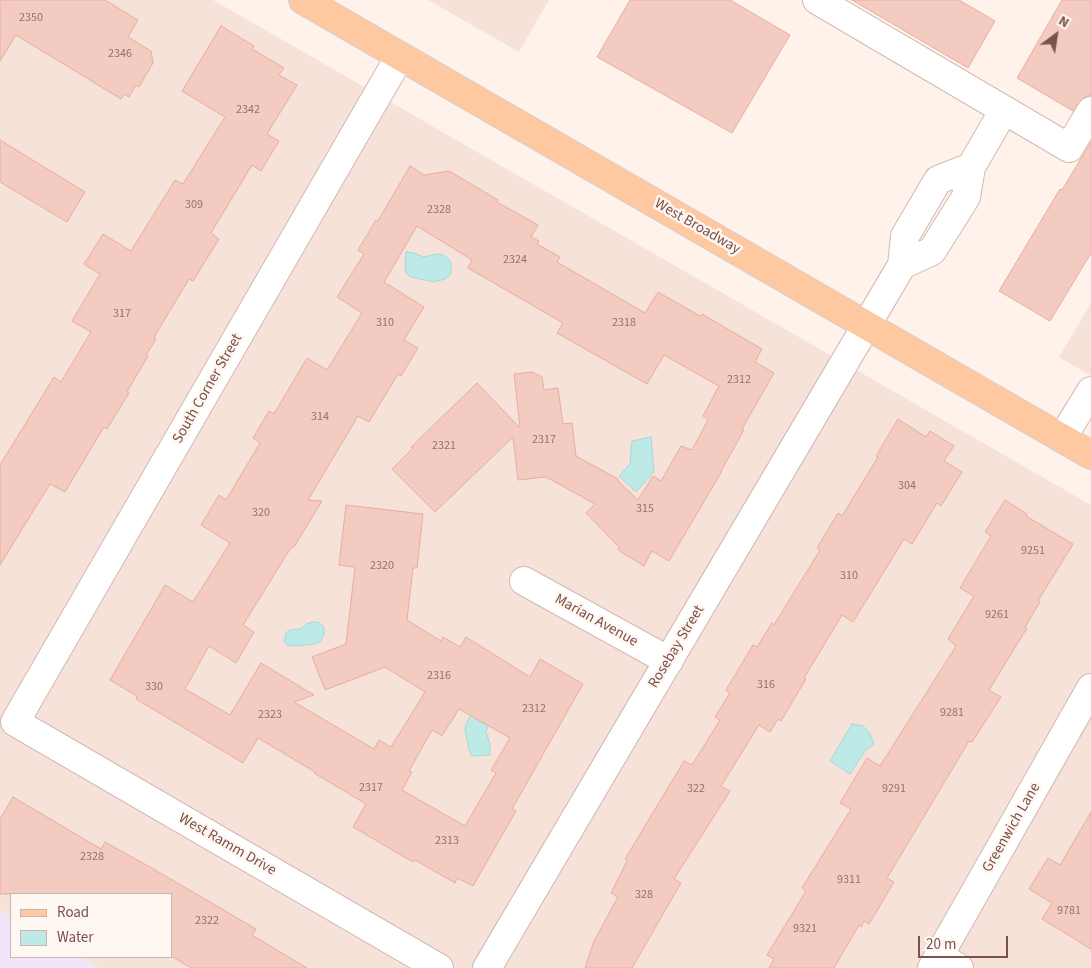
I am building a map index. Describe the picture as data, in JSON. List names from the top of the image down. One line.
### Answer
{"streets":{"main road":["West Broadway"],"street":["South Corner Street","Marian Avenue","Rosebay Street","Greenwich Lane","West Ramm Drive"]},"crossings":[["West Broadway","South Corner Street"],["West Broadway","Rosebay Street"],["South Corner Street","West Ramm Drive"],["Marian Avenue","Rosebay Street"]],"house_numbers":["2350","2346","2342","309","2328","2324","317","310","2318","2312","314","2317","2321","304","315","320","9251","2320","310","9261","2316","316","330","2312","9281","2323","2317","322","9291","2313","2328","9311","328","9781","2322","9321"],"legend":["Road","Water"],"scale_bar":"20 m","north":"top right"}
